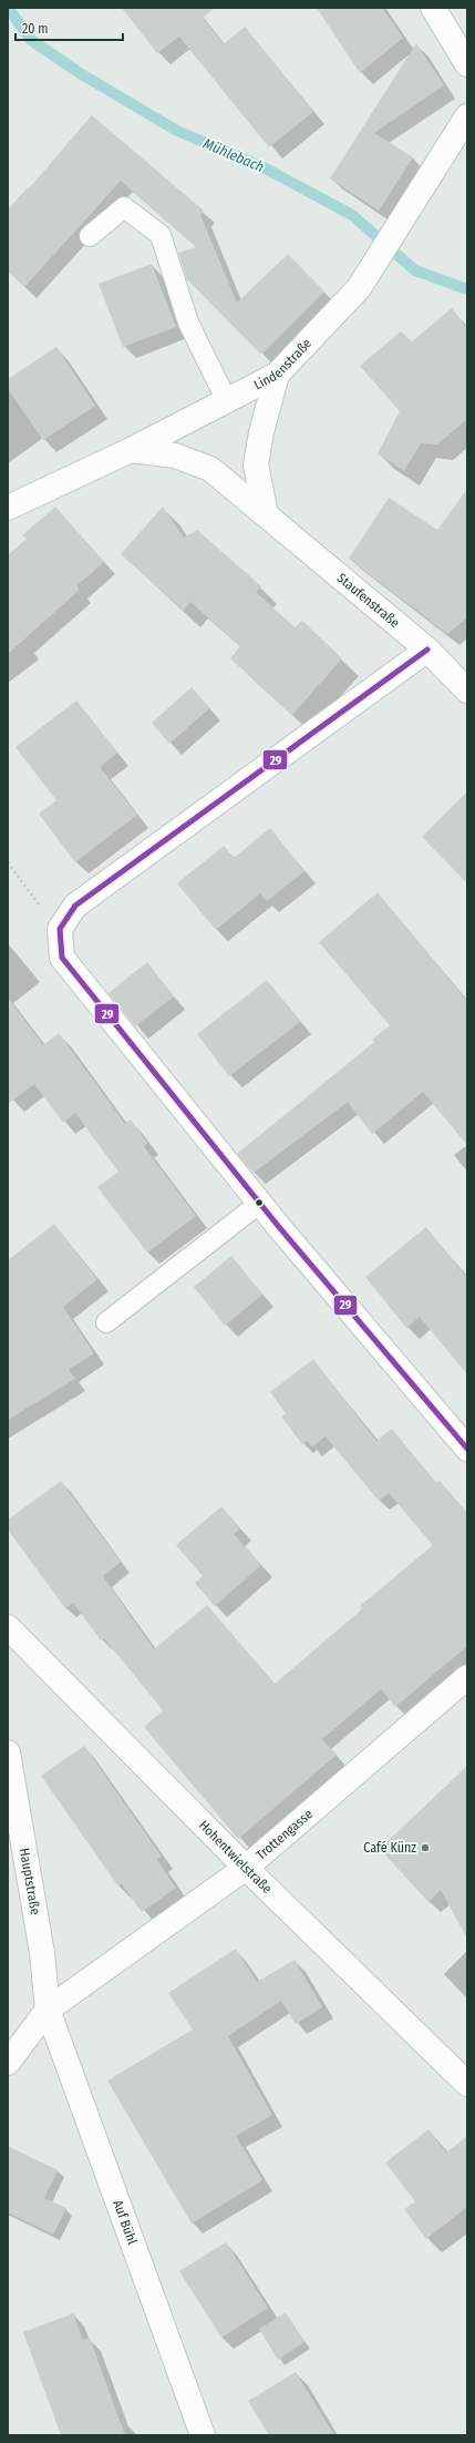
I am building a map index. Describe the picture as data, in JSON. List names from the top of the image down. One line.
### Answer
{"streets":{"street":["Lindenstraße","Staufenstraße","Trottengasse","Hohentwielstraße","Hauptstraße","Auf Bühl"]},"crossings":[["Lindenstraße","Staufenstraße"],["Trottengasse","Hohentwielstraße"],["Trottengasse","Hauptstraße"],["Trottengasse","Auf Bühl"],["Hauptstraße","Auf Bühl"]],"water":["Mühlebach"],"places":["Café Künz"],"lines":["transit line 29"],"scale_bar":"20 m"}
